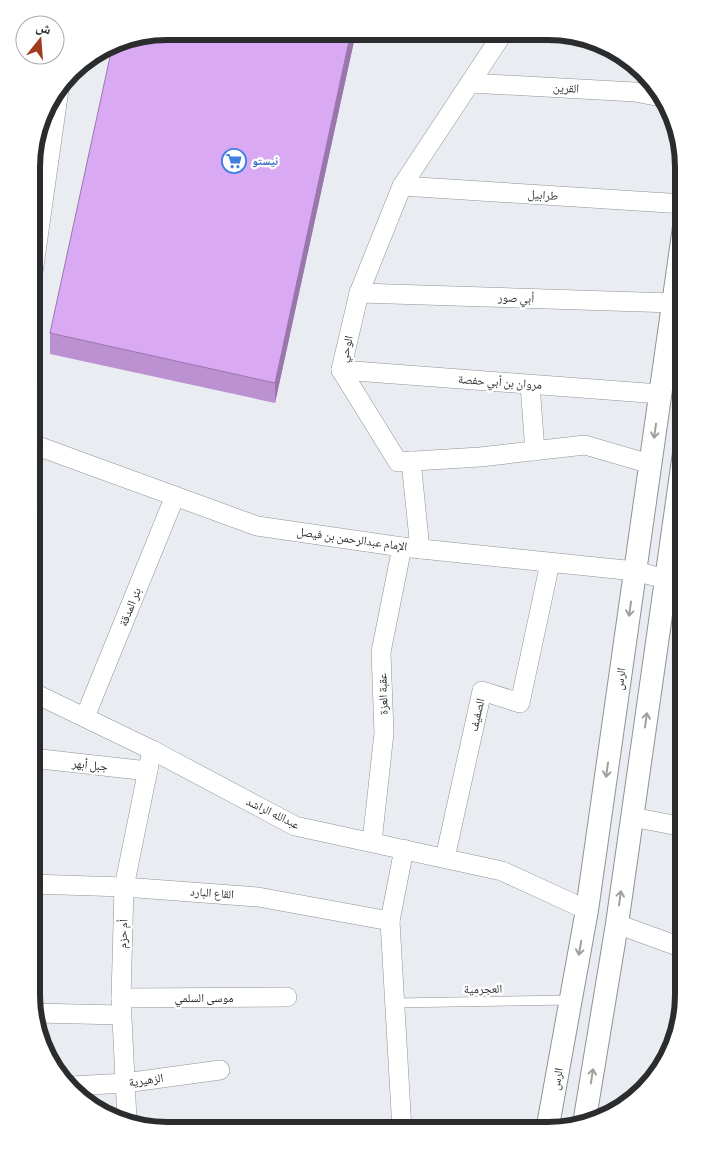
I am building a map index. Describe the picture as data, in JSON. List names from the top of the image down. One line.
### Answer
{"streets":{"street":["القرين","طرابيل","أبي صور","الوحي","مروان بن أبي حفصة","الإمام عبدالرحمن بن فيصل","بئر المدقة","الرس","عقبة العزة","الصفيف","جبل أبهر","عبدالله الراشد","القاع البارد","أم حزم","موسى السلمي","الزهيرية"],"lane":["العجرمية"]},"crossings":[["القرين","الوحي"],["طرابيل","الوحي"],["أبي صور","الوحي"],["أبي صور","الرس"],["الوحي","مروان بن أبي حفصة"],["الوحي","عقبة العزة"],["مروان بن أبي حفصة","الرس"],["الإمام عبدالرحمن بن فيصل","بئر المدقة"],["الإمام عبدالرحمن بن فيصل","الرس"],["الإمام عبدالرحمن بن فيصل","عقبة العزة"],["الإمام عبدالرحمن بن فيصل","الصفيف"],["بئر المدقة","عبدالله الراشد"],["الرس","عبدالله الراشد"],["الرس","العجرمية"],["عقبة العزة","عبدالله الراشد"],["الصفيف","عبدالله الراشد"],["جبل أبهر","أم حزم"],["عبدالله الراشد","أم حزم"],["القاع البارد","أم حزم"],["أم حزم","موسى السلمي"],["أم حزم","الزهيرية"]],"places":{"supermarket":["نيستو"]},"north":"top"}
